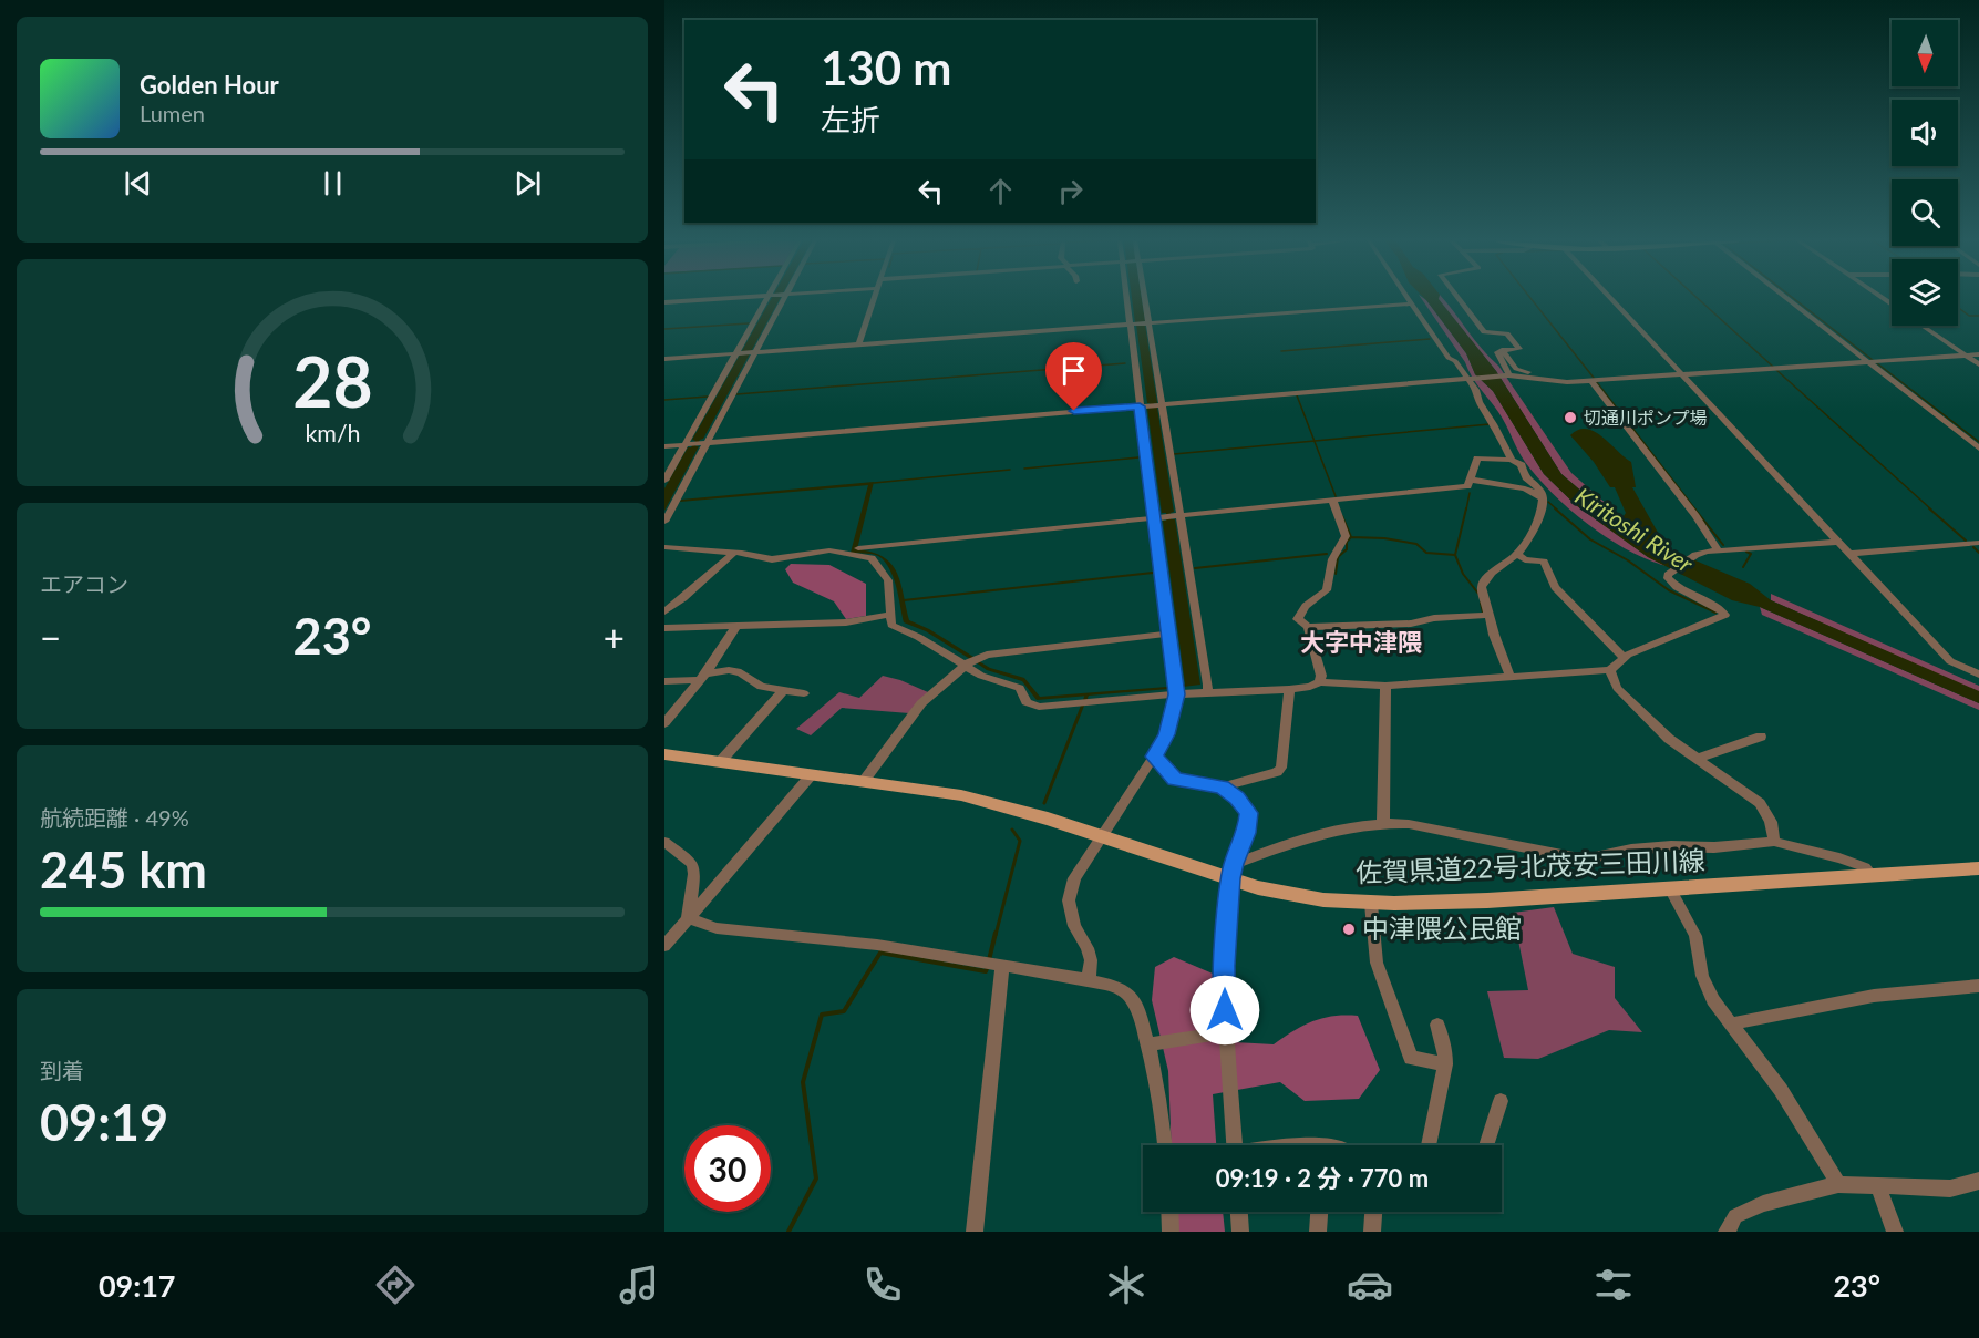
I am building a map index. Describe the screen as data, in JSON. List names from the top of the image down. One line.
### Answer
{"streets":{"main road":["佐賀県道22号北茂安三田川線"]},"districts":["大字中津隈"],"water":["Kiritoshi River"],"places":["切通川ポンプ場","中津隈公民館"],"north":"bottom","page":{"turn":["130 m","左折"],"song":["Golden Hour","Lumen"],"tile":["エアコン",["航続距離 · 49%","245 km"],["到着","09:19"]],"heat":["−","23°","+"],"limit":"30","trip":"09:19 · 2 分 · 770 m","tabs":["09:17","23°"],"gauge":["28","km/h"]}}
